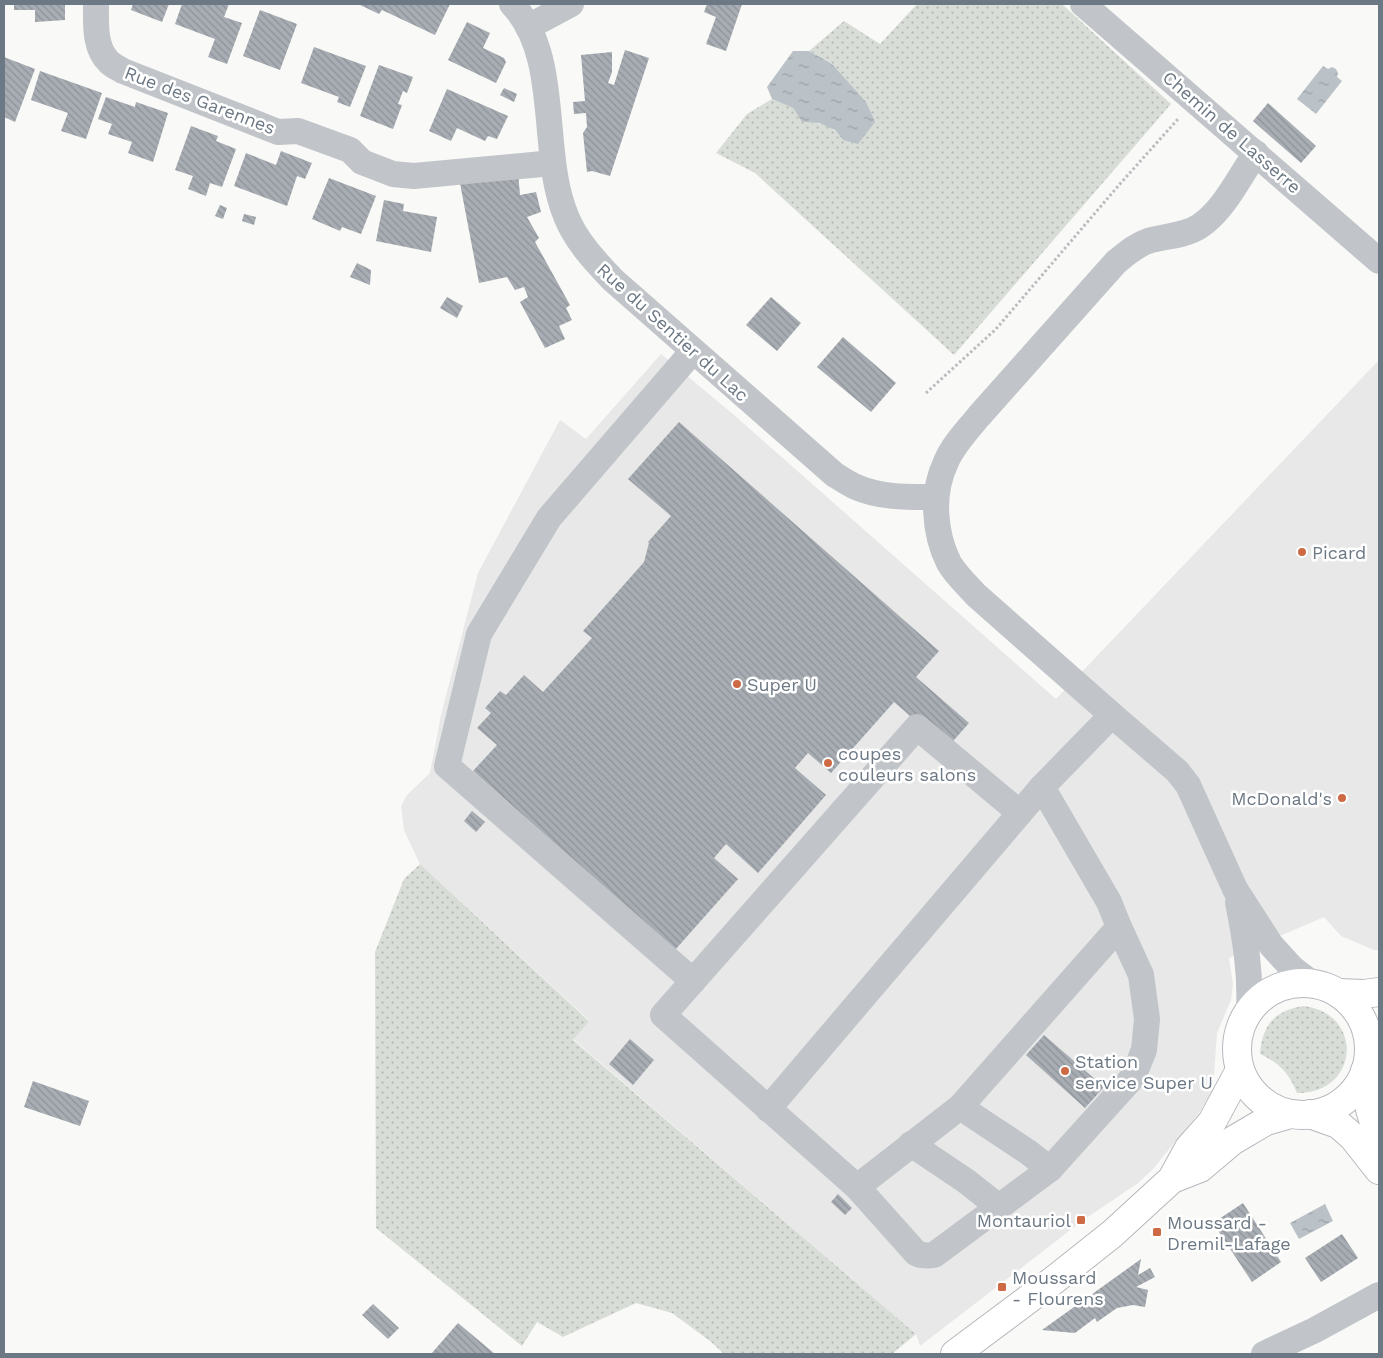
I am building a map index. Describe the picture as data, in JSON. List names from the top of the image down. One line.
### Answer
{"streets":{"street":["Rue des Garennes","Chemin de Lasserre","Rue du Sentier du Lac"]},"crossings":[["Rue des Garennes","Rue du Sentier du Lac"]],"places":{"other":["Picard","Super U","coupes couleurs salons","McDonald's","Station service Super U"],"transit":["Montauriol","Moussard - Dremil-Lafage","Moussard - Flourens"]}}
